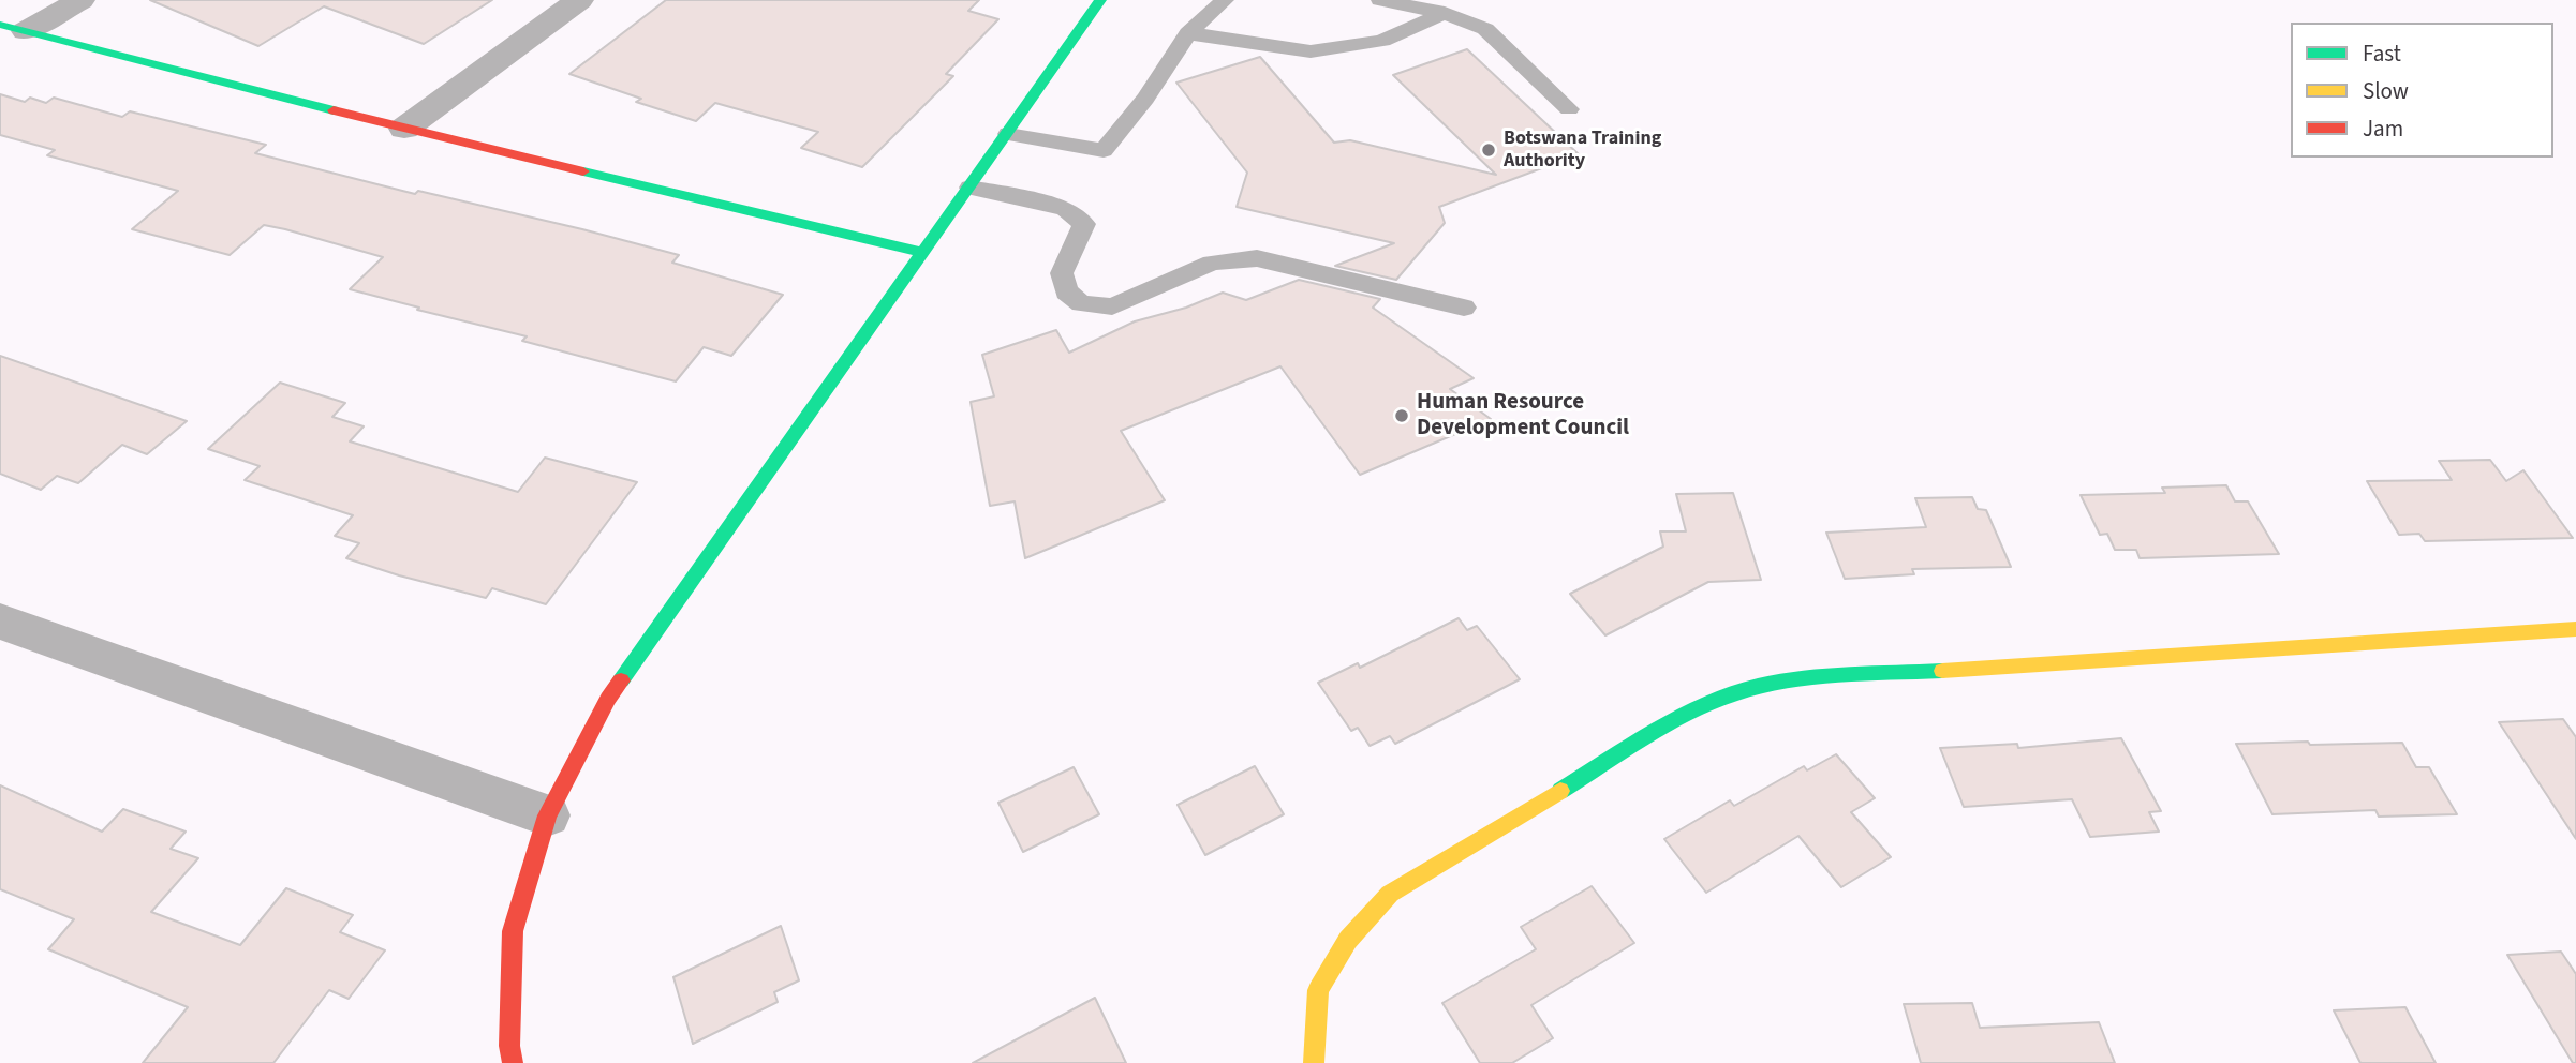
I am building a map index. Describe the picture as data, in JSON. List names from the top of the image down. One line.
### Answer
{"places":["Botswana Training Authority","Human Resource Development Council"],"legend":["Fast","Slow","Jam"]}
